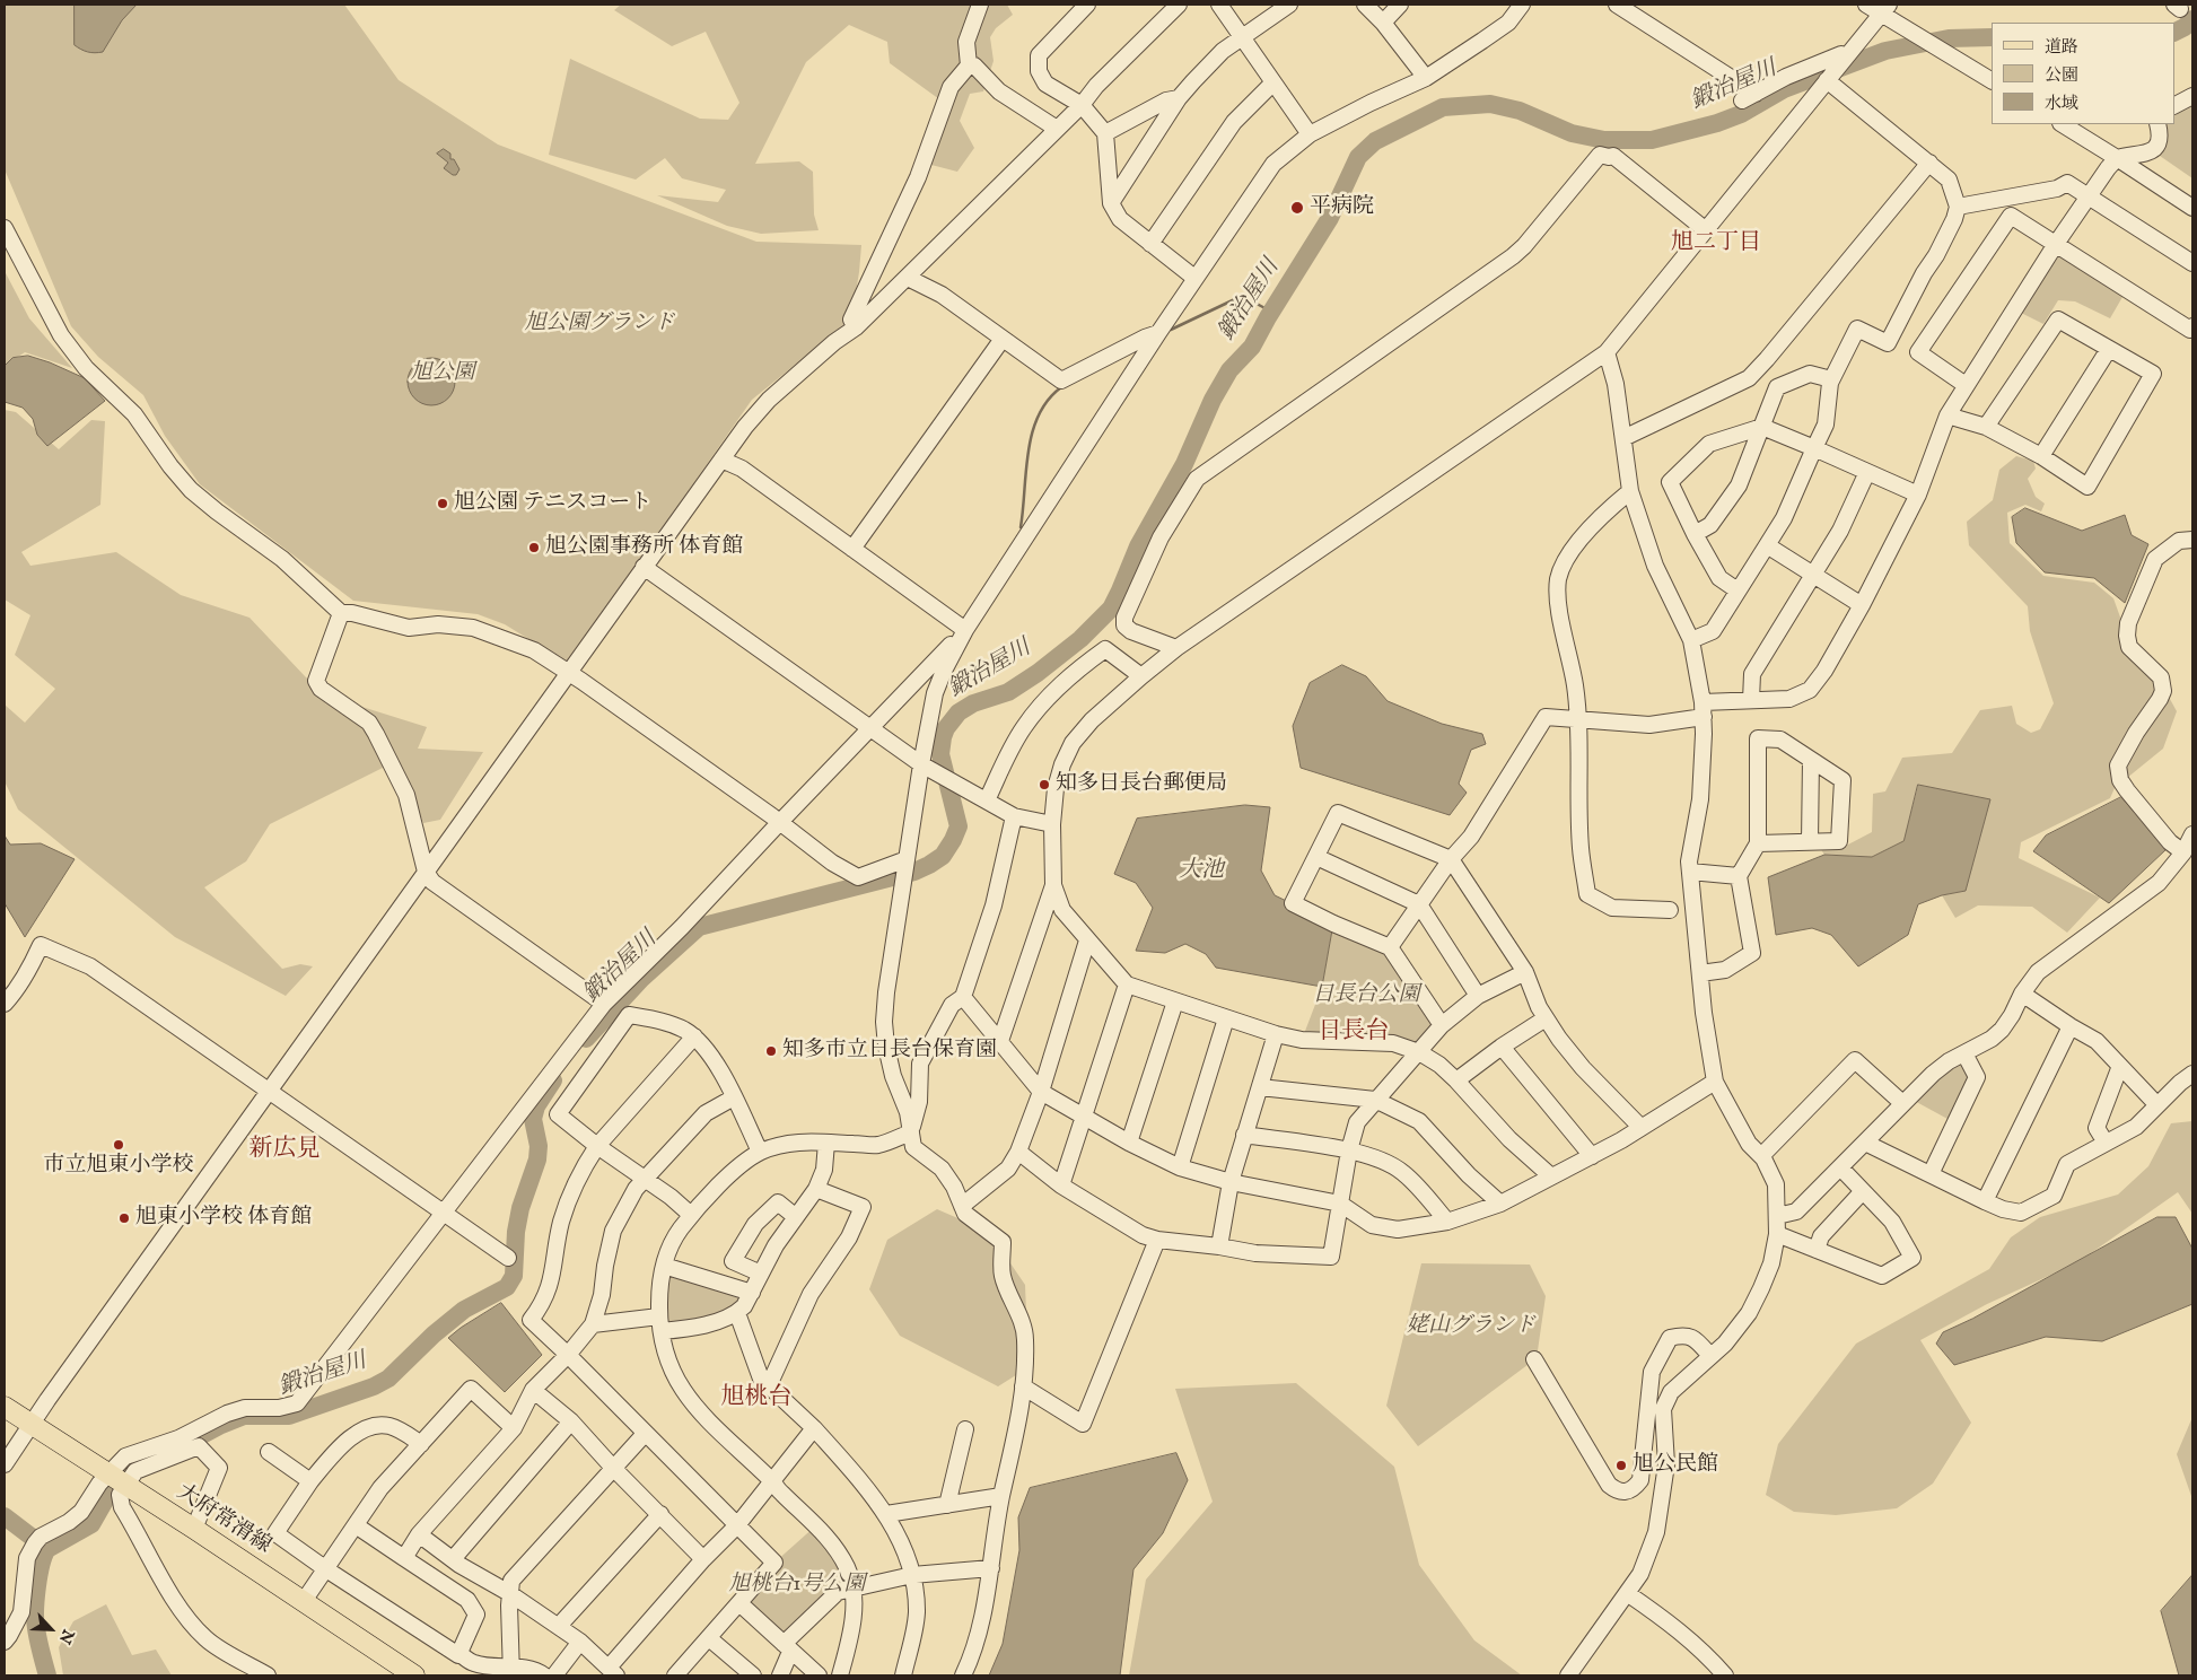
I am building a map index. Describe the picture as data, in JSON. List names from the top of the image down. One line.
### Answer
{"streets":{"main road":["大府常滑線"]},"districts":["旭二丁目","日長台","新広見","旭桃台"],"water":["鍛治屋川","大池"],"parks":["旭公園グランド","旭公園","日長台公園","姥山グランド","旭桃台1号公園"],"places":["平病院","旭公園 テニスコート","旭公園事務所 体育館","知多日長台郵便局","知多市立日長台保育園","市立旭東小学校","旭東小学校 体育館","旭公民館"],"legend":["道路","公園","水域"],"north":"bottom right"}
